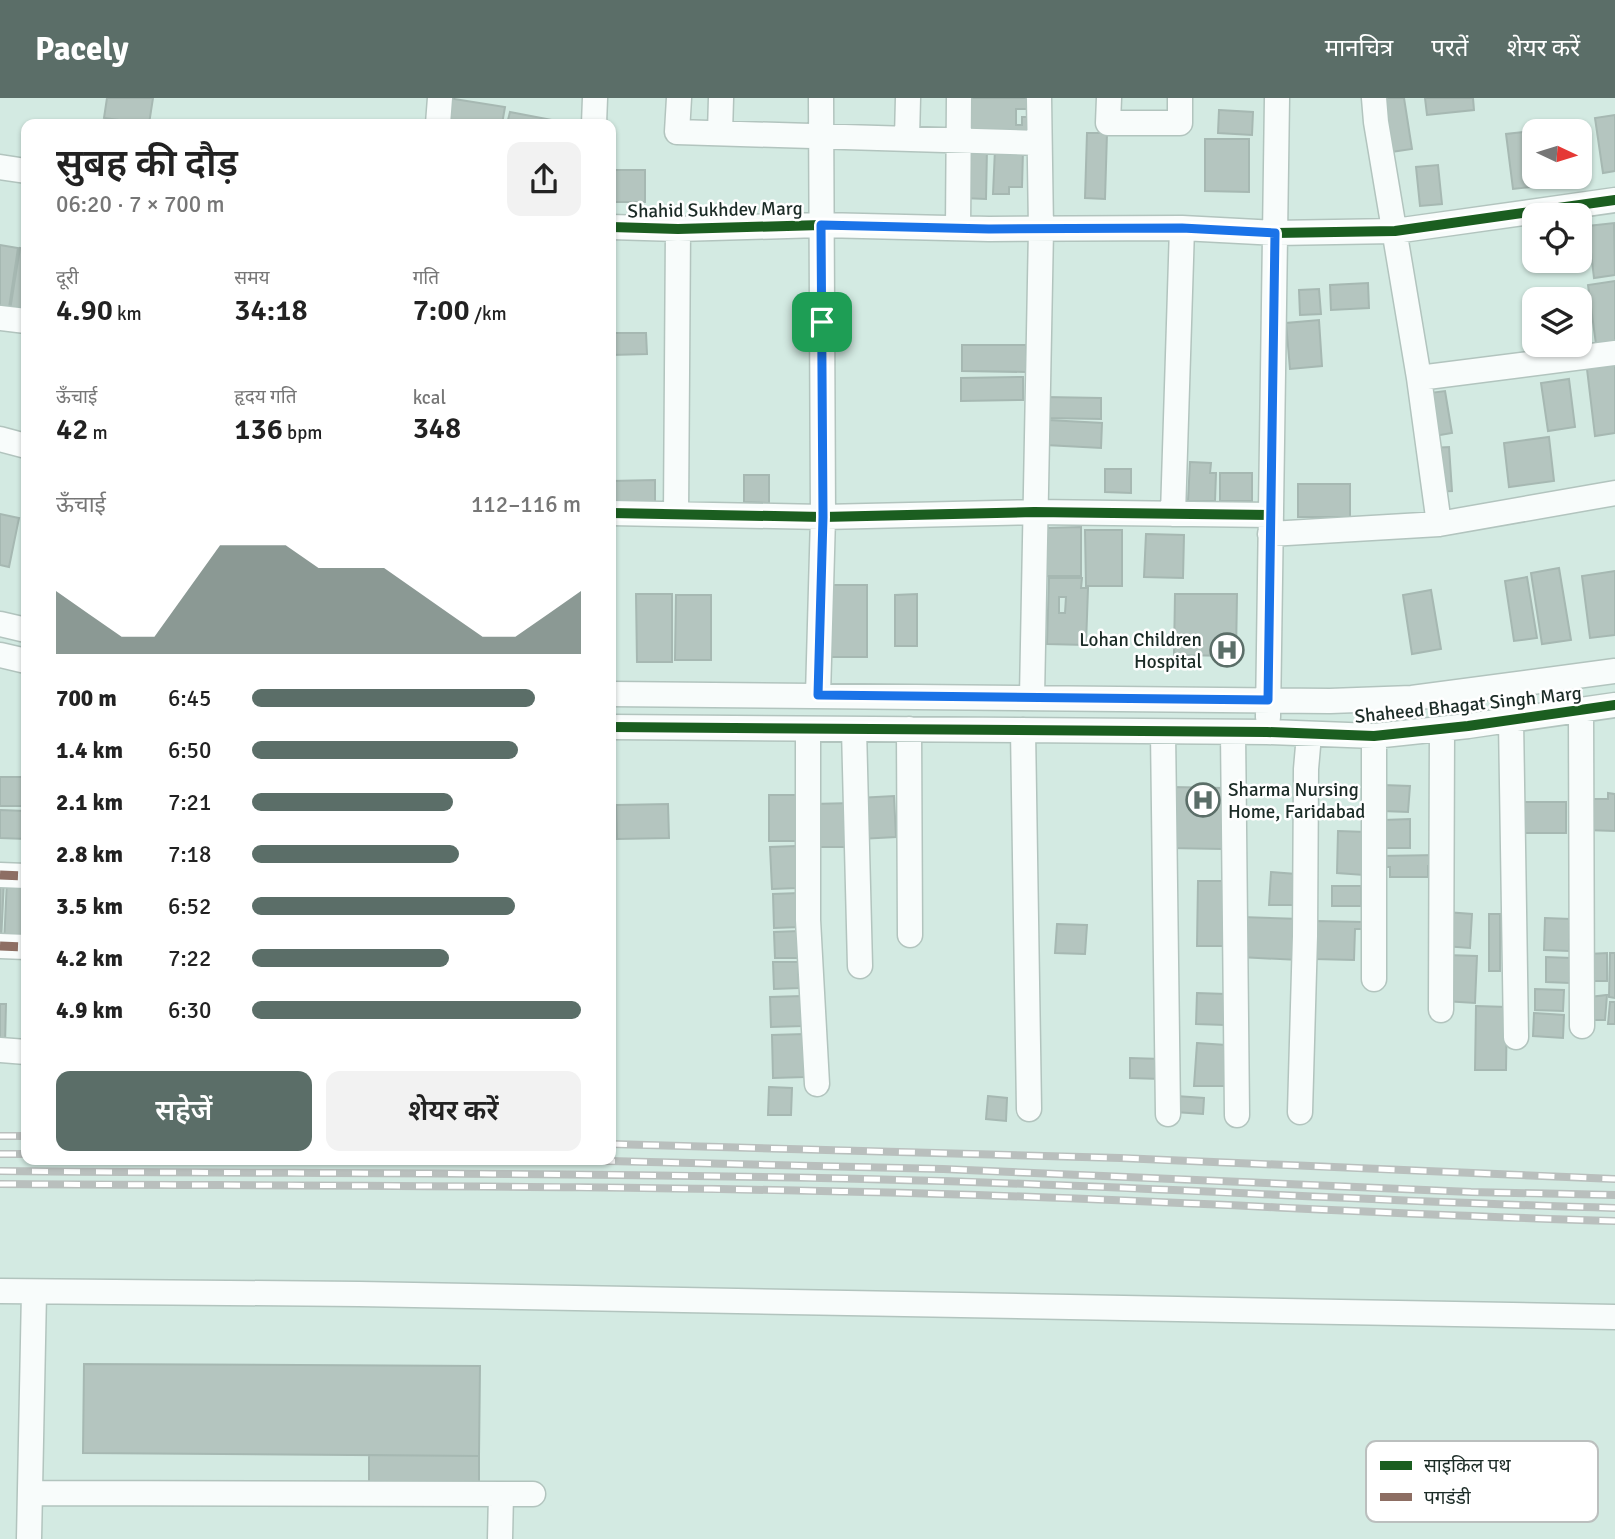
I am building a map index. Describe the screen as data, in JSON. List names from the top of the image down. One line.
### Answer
{"streets":{"street":["Shahid Sukhdev Marg","Shaheed Bhagat Singh Marg"]},"places":{"hospital":["Lohan Children Hospital","Sharma Nursing Home, Faridabad"]},"legend":["साइकिल पथ","पगडंडी"],"north":"right","page":{"header":"Pacely","nav":["मानचित्र","परतें","शेयर करें"],"heading":["सुबह की दौड़","06:20 · 7 × 700 m"],"stats":[["दूरी","4.90 km"],["समय","34:18"],["गति","7:00 /km"],["ऊँचाई","42 m"],["हृदय गति","136 bpm"],["kcal","348"]],"chart":["ऊँचाई","112–116 m"],"list":[{"name":"700 m","note":"6:45"},{"name":"1.4 km","note":"6:50"},{"name":"2.1 km","note":"7:21"},{"name":"2.8 km","note":"7:18"},{"name":"3.5 km","note":"6:52"},{"name":"4.2 km","note":"7:22"},{"name":"4.9 km","note":"6:30"}],"buttons":["सहेजें","शेयर करें"]}}
